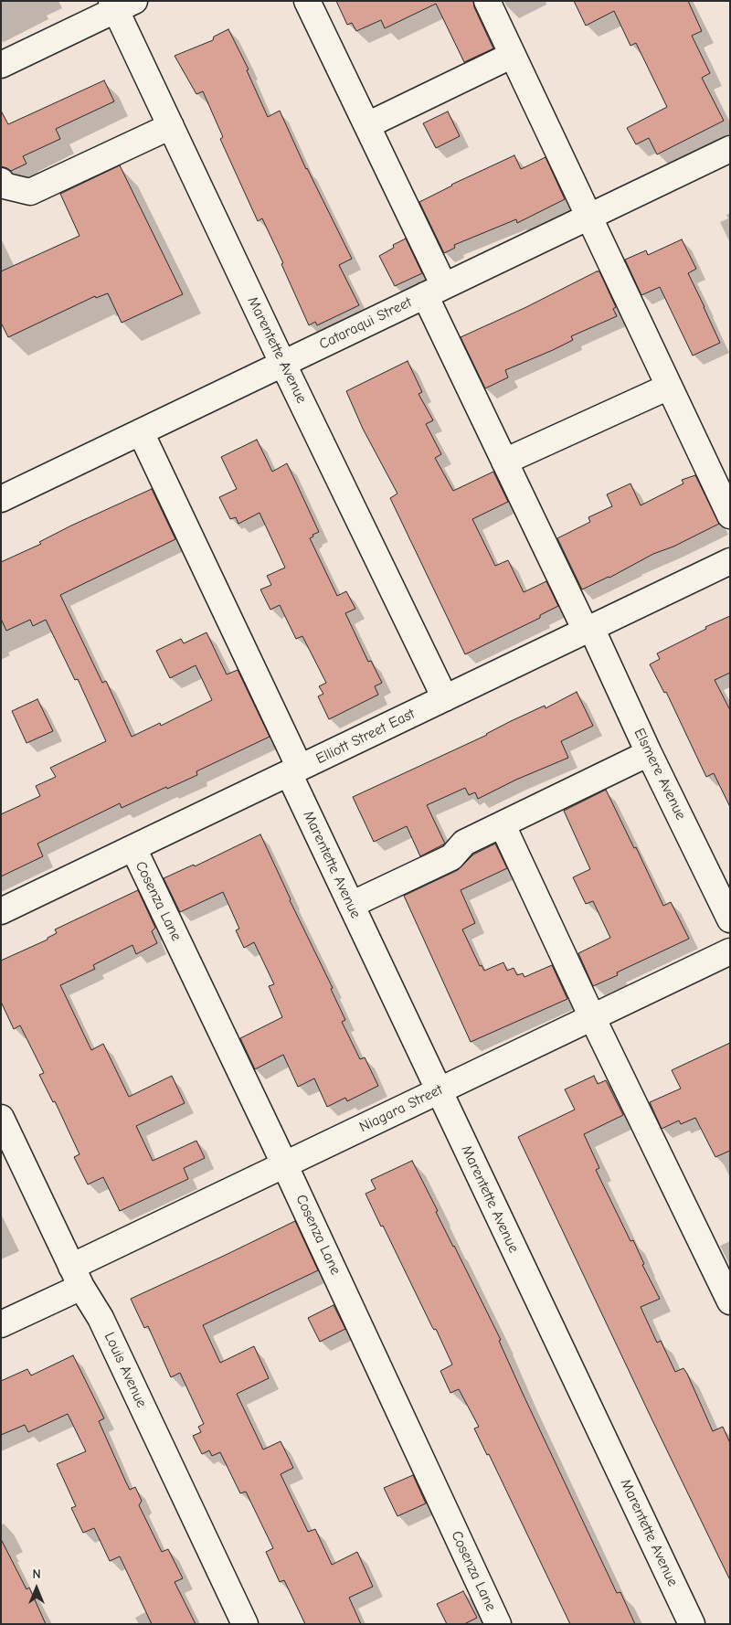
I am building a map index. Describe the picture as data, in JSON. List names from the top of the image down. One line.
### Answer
{"streets":{"street":["Cataraqui Street","Marentette Avenue","Elliott Street East","Elsmere Avenue","Cosenza Lane","Niagara Street","Louis Avenue"]},"crossings":[["Cataraqui Street","Marentette Avenue"],["Cataraqui Street","Elsmere Avenue"],["Marentette Avenue","Elliott Street East"],["Marentette Avenue","Niagara Street"],["Elliott Street East","Elsmere Avenue"],["Elliott Street East","Cosenza Lane"],["Cosenza Lane","Niagara Street"],["Niagara Street","Louis Avenue"]],"north":"top"}
